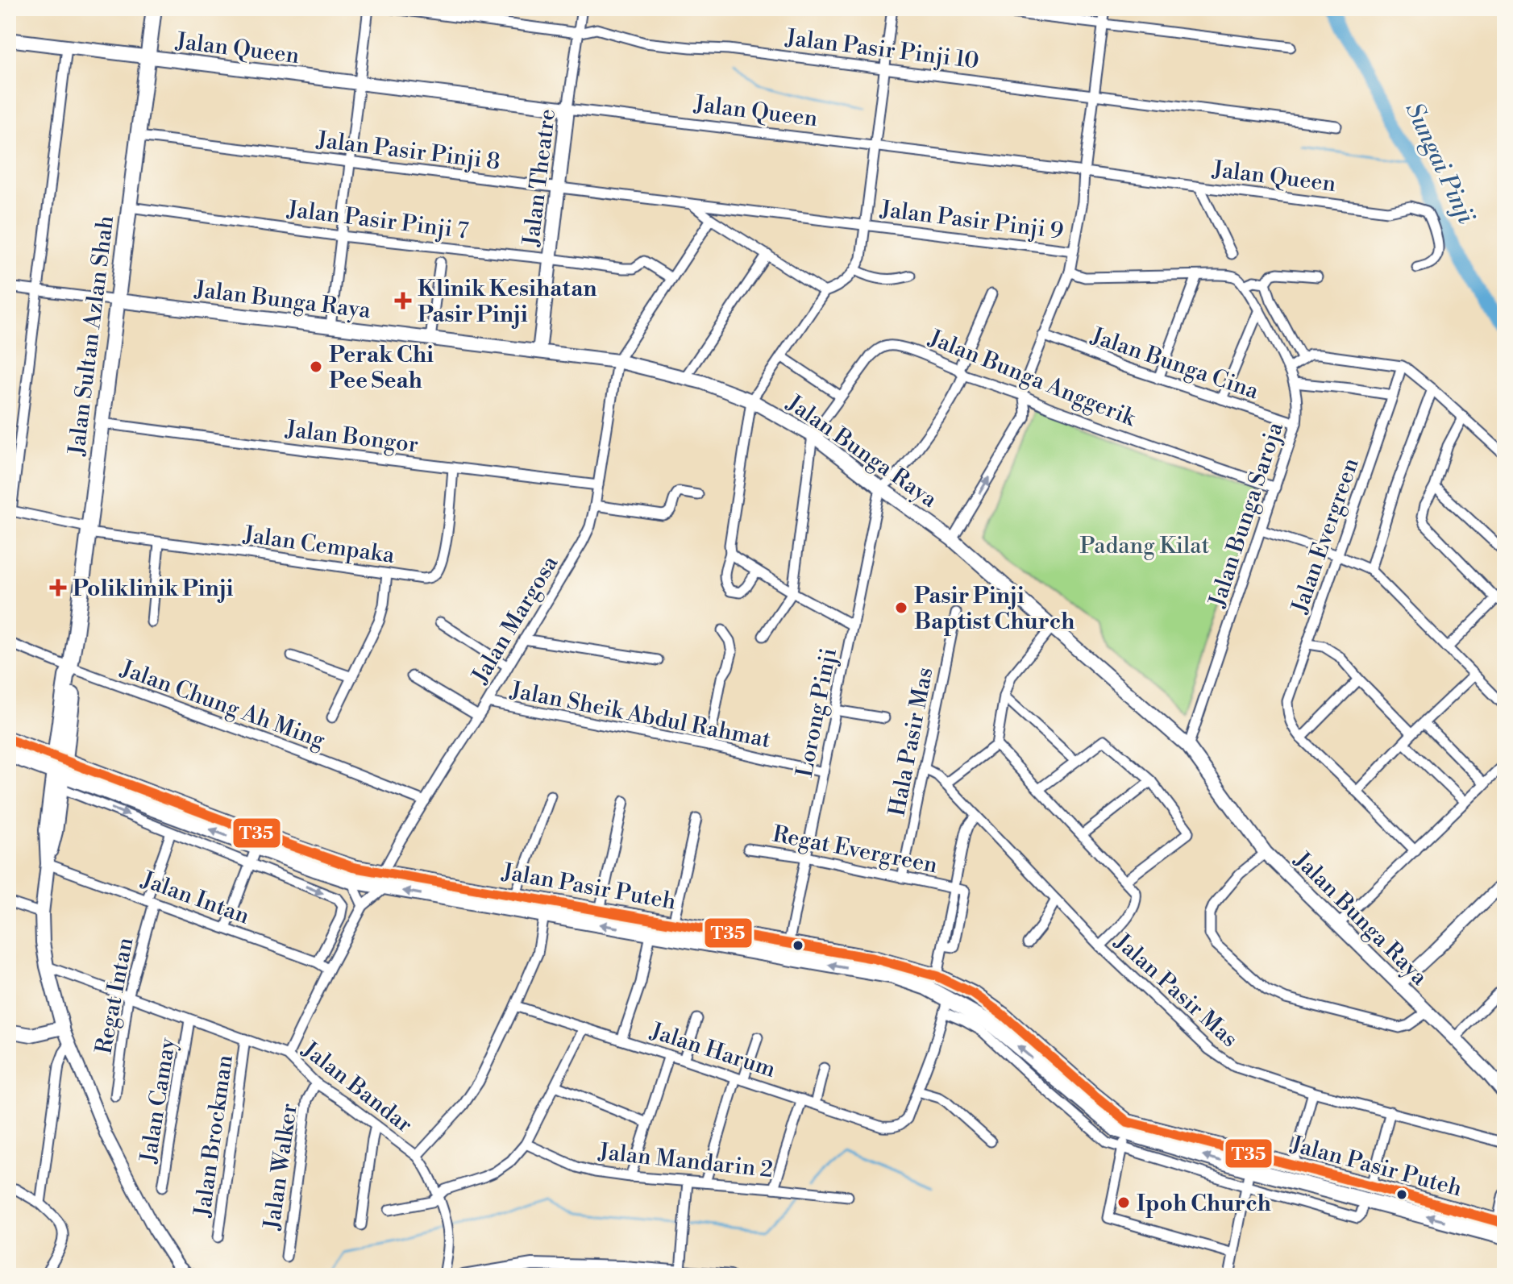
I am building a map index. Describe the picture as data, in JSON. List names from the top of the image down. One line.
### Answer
{"streets":{"main road":["Jalan Queen","Jalan Theatre","Jalan Bunga Raya","Jalan Sultan Azlan Shah","Jalan Pasir Puteh"],"street":["Jalan Pasir Pinji 10","Jalan Pasir Pinji 8","Jalan Pasir Pinji 7","Jalan Pasir Pinji 9","Jalan Bunga Cina","Jalan Bunga Anggerik","Jalan Bongor","Jalan Bunga Saroja","Jalan Evergreen","Jalan Cempaka","Jalan Margosa","Jalan Chung Ah Ming","Lorong Pinji","Jalan Sheik Abdul Rahmat","Hala Pasir Mas","Regat Evergreen","Jalan Intan","Jalan Pasir Mas","Regat Intan","Jalan Harum","Jalan Bandar","Jalan Camay","Jalan Brockman","Jalan Mandarin 2","Jalan Walker"]},"crossings":[["Jalan Queen","Jalan Theatre"],["Jalan Queen","Jalan Sultan Azlan Shah"],["Jalan Pasir Pinji 10","Jalan Theatre"],["Jalan Pasir Pinji 8","Jalan Theatre"],["Jalan Pasir Pinji 8","Jalan Pasir Pinji 9"],["Jalan Pasir Pinji 8","Jalan Sultan Azlan Shah"],["Jalan Theatre","Jalan Pasir Pinji 7"],["Jalan Theatre","Jalan Bunga Raya"],["Jalan Pasir Pinji 7","Jalan Sultan Azlan Shah"],["Jalan Bunga Raya","Jalan Sultan Azlan Shah"],["Jalan Bunga Raya","Jalan Bunga Anggerik"],["Jalan Bunga Raya","Jalan Bunga Saroja"],["Jalan Bunga Raya","Jalan Margosa"],["Jalan Bunga Raya","Lorong Pinji"],["Jalan Sultan Azlan Shah","Jalan Bongor"],["Jalan Sultan Azlan Shah","Jalan Cempaka"],["Jalan Sultan Azlan Shah","Jalan Chung Ah Ming"],["Jalan Sultan Azlan Shah","Jalan Pasir Puteh"],["Jalan Bunga Cina","Jalan Bunga Saroja"],["Jalan Bunga Anggerik","Jalan Bunga Saroja"],["Jalan Bongor","Jalan Cempaka"],["Jalan Bongor","Jalan Margosa"],["Jalan Margosa","Jalan Chung Ah Ming"],["Jalan Margosa","Jalan Sheik Abdul Rahmat"],["Jalan Margosa","Jalan Pasir Puteh"],["Lorong Pinji","Jalan Sheik Abdul Rahmat"],["Lorong Pinji","Regat Evergreen"],["Lorong Pinji","Jalan Pasir Puteh"],["Hala Pasir Mas","Regat Evergreen"],["Hala Pasir Mas","Jalan Pasir Mas"],["Jalan Intan","Regat Intan"],["Regat Intan","Jalan Bandar"],["Jalan Bandar","Jalan Camay"],["Jalan Bandar","Jalan Brockman"],["Jalan Bandar","Jalan Walker"]],"water":["Sungai Pinji"],"parks":["Padang Kilat"],"places":{"health":["Klinik Kesihatan Pasir Pinji","Poliklinik Pinji"],"other":["Perak Chi Pee Seah","Pasir Pinji Baptist Church","Ipoh Church"]},"lines":["transit line T35"]}
